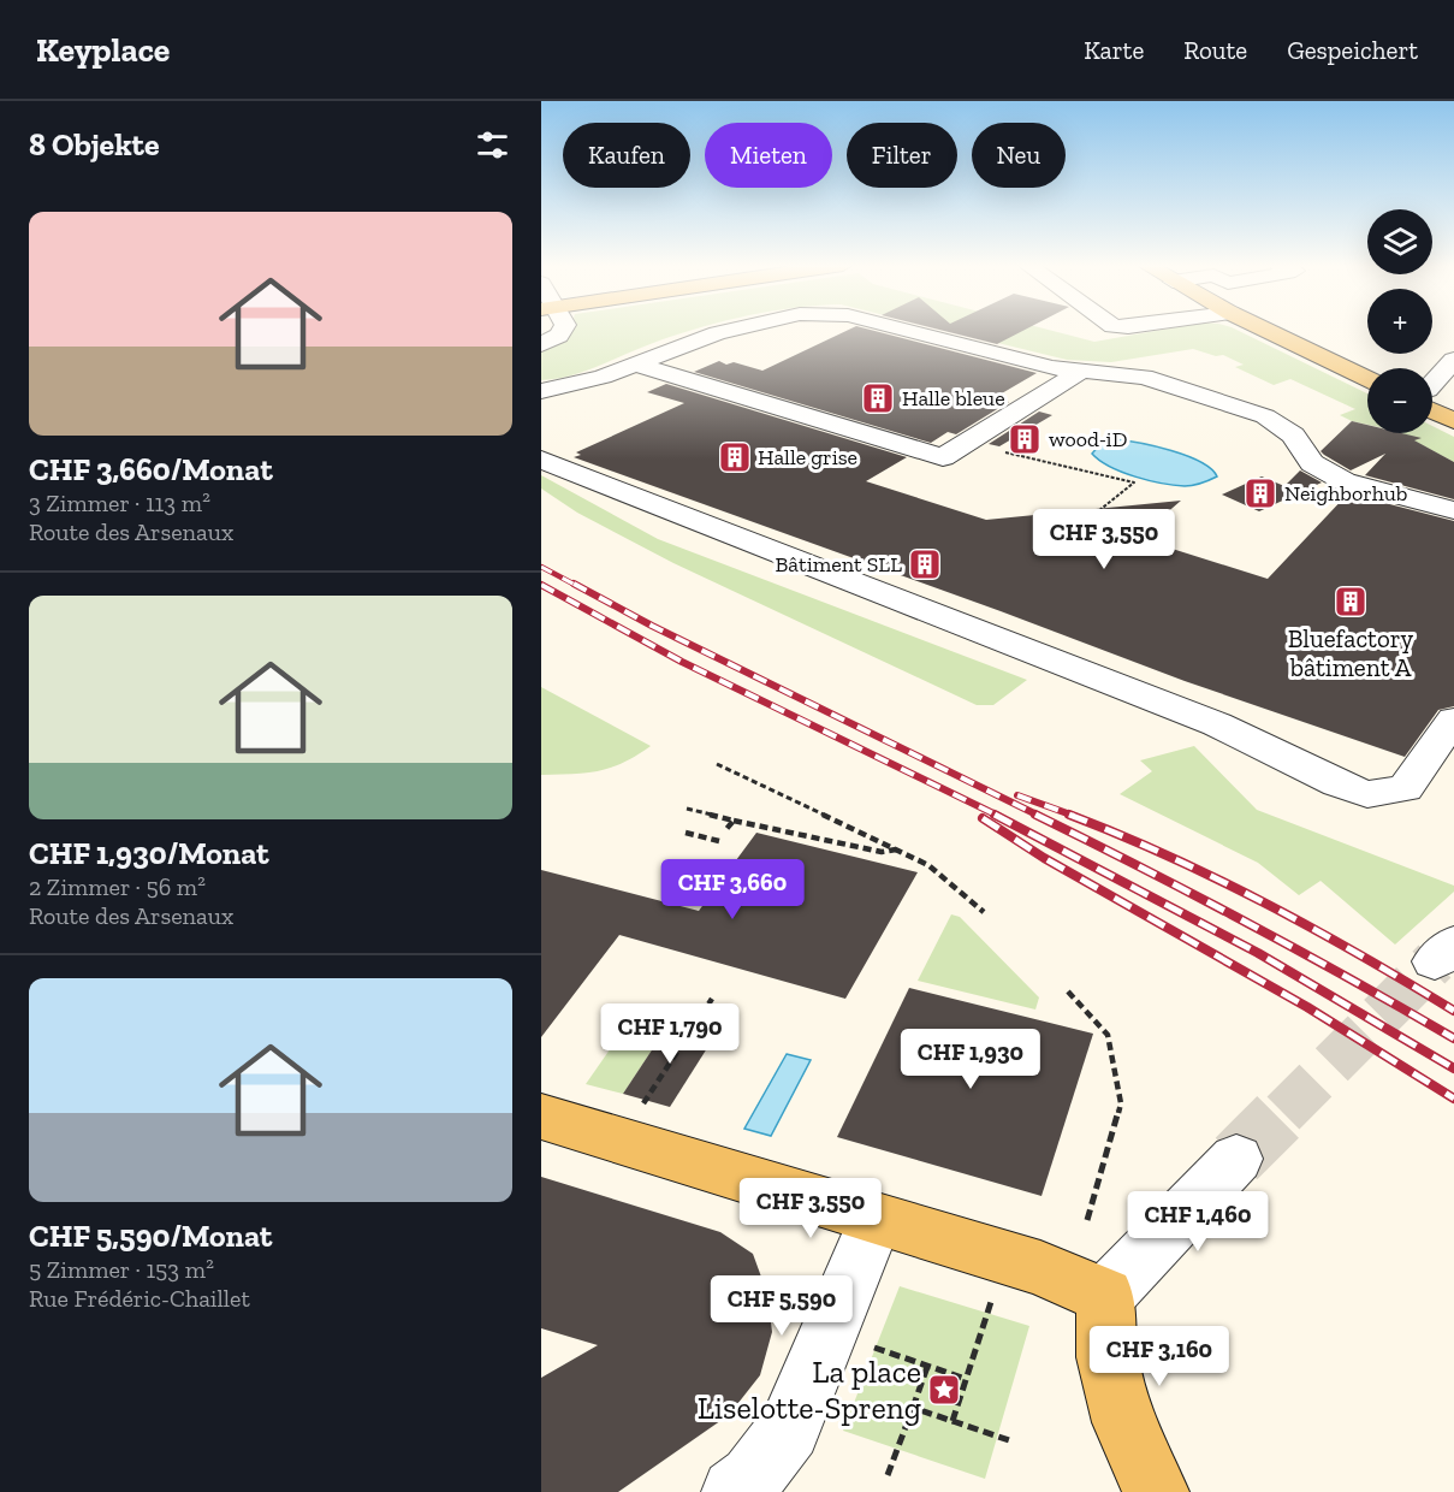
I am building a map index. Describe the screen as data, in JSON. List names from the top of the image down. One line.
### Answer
{"places":{"building":["Halle bleue","wood-iD","Halle grise","Neighborhub","Bâtiment SLL","Bluefactory bâtiment A"],"place":["La place Liselotte-Spreng"]},"page":{"header":"Keyplace","nav":["Karte","Route","Gespeichert"],"heading":"8 Objekte","chip":["Kaufen","Mieten","Filter","Neu"],"list":[{"name":"CHF 3,660/Monat","note":"3 Zimmer · 113 m² · Route des Arsenaux"},{"name":"CHF 1,930/Monat","note":"2 Zimmer · 56 m² · Route des Arsenaux"},{"name":"CHF 5,590/Monat","note":"5 Zimmer · 153 m² · Rue Frédéric-Chaillet"}],"map_buttons":["+","−"],"price":["CHF 3,550","CHF 3,660","CHF 1,790","CHF 1,930","CHF 3,550","CHF 1,460","CHF 5,590","CHF 3,160"]}}
